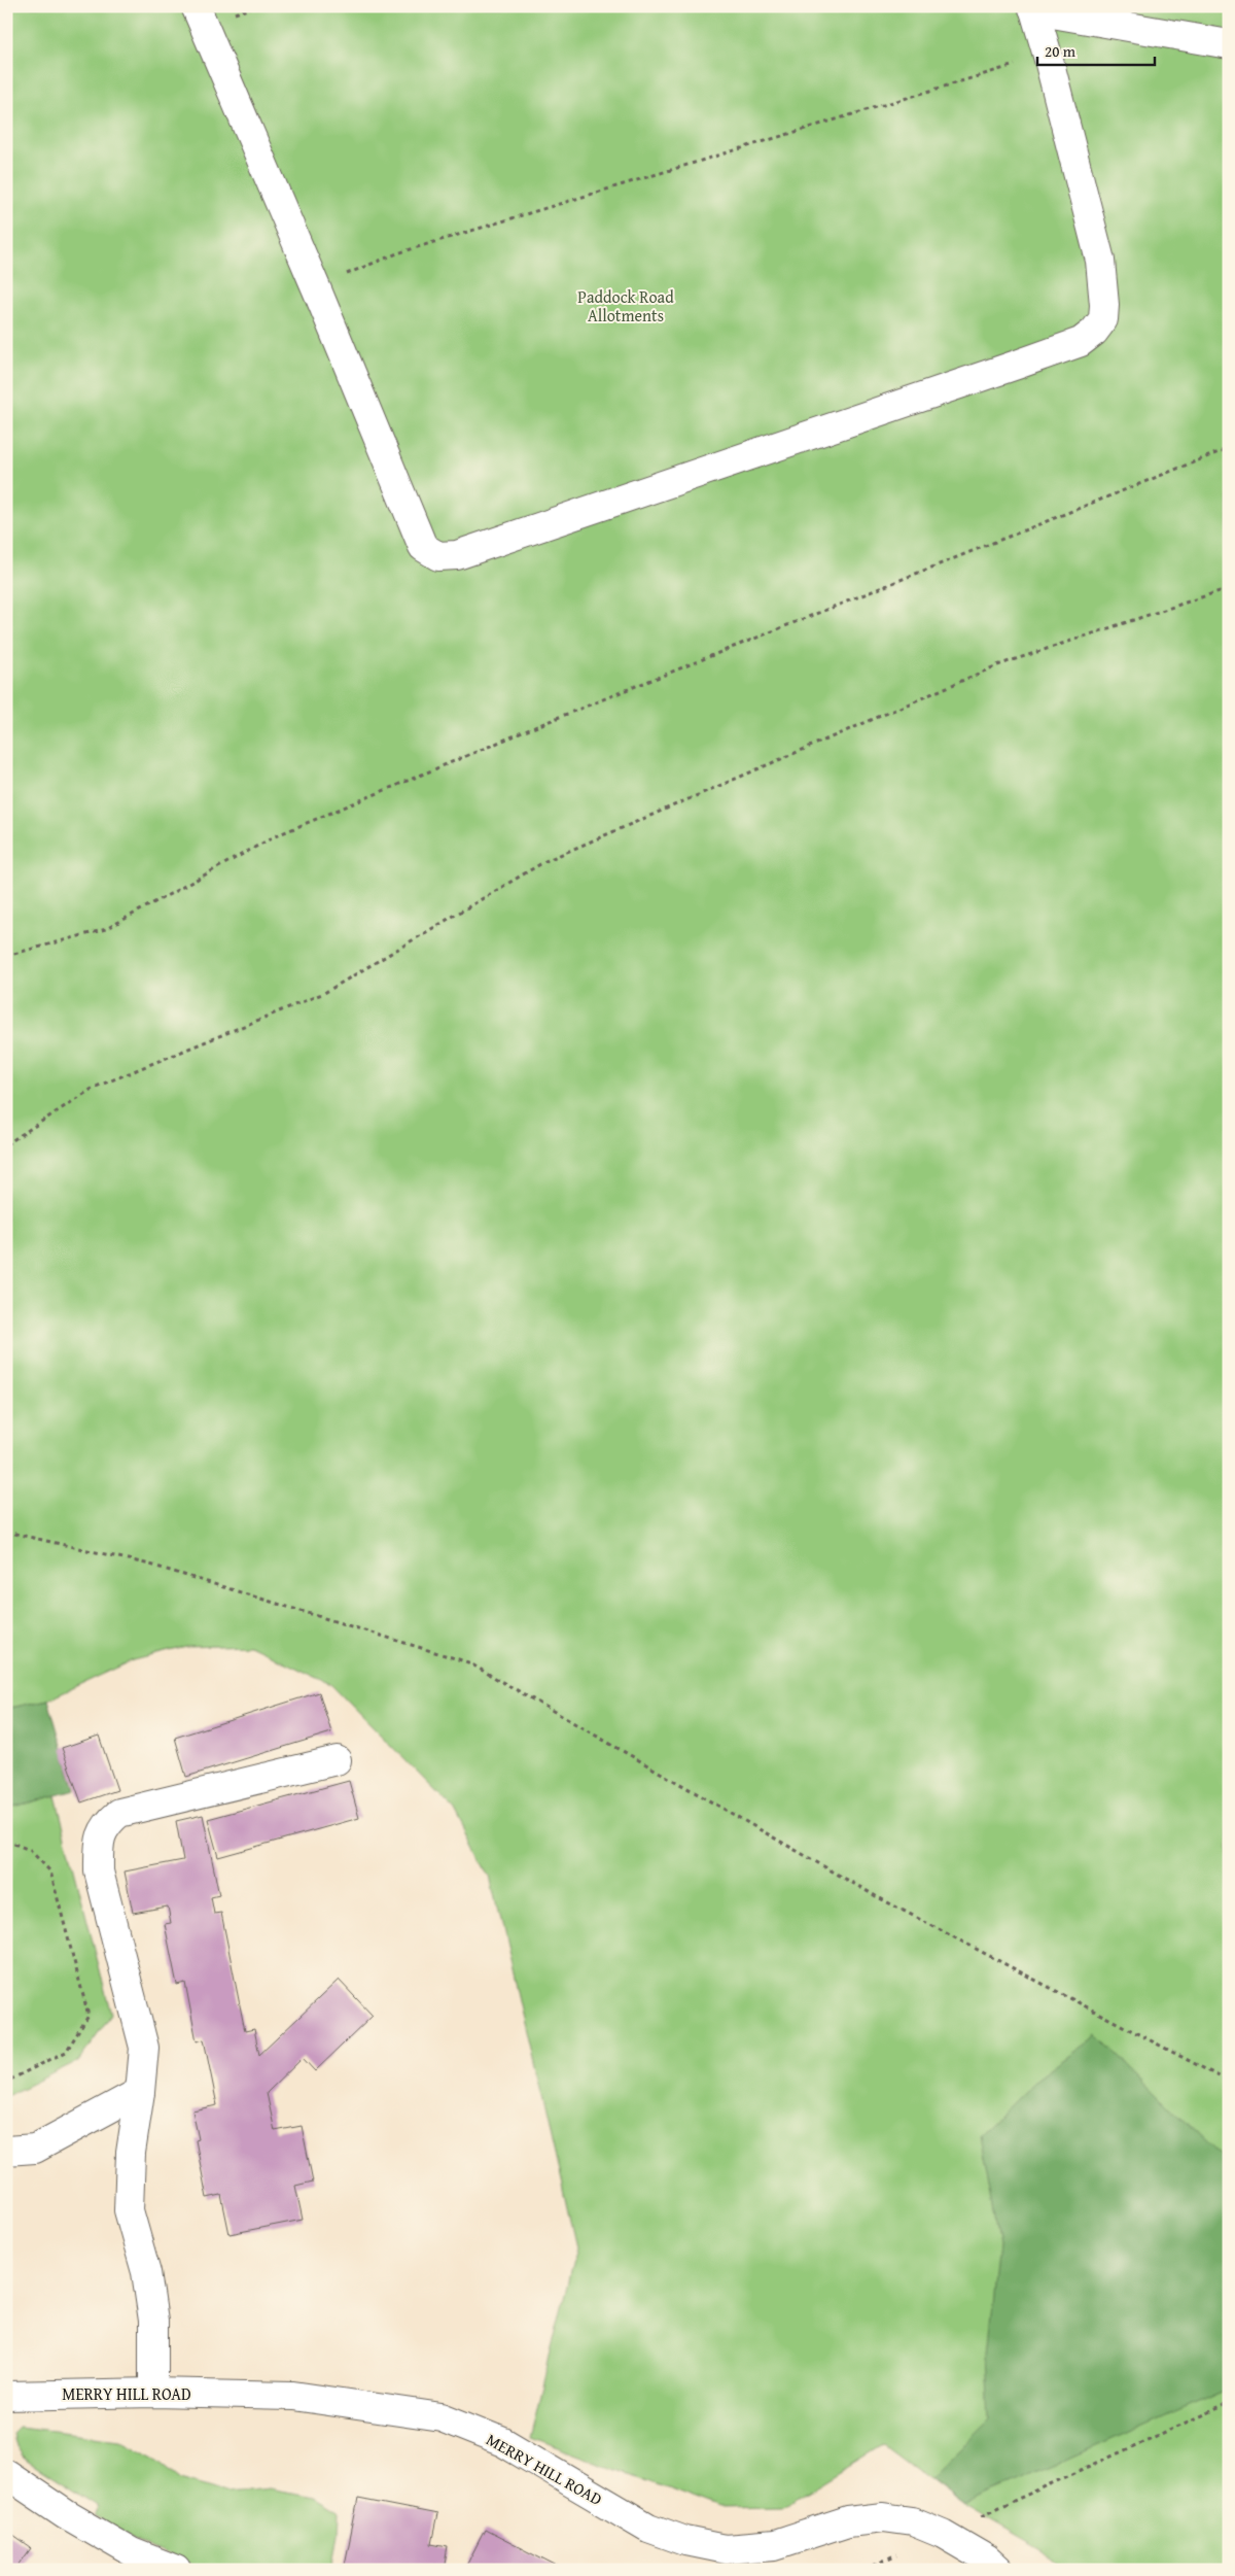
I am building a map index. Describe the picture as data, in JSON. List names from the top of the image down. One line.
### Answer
{"streets":{"street":["MERRY HILL ROAD"]},"parks":["Paddock Road Allotments"],"scale_bar":"20 m"}
